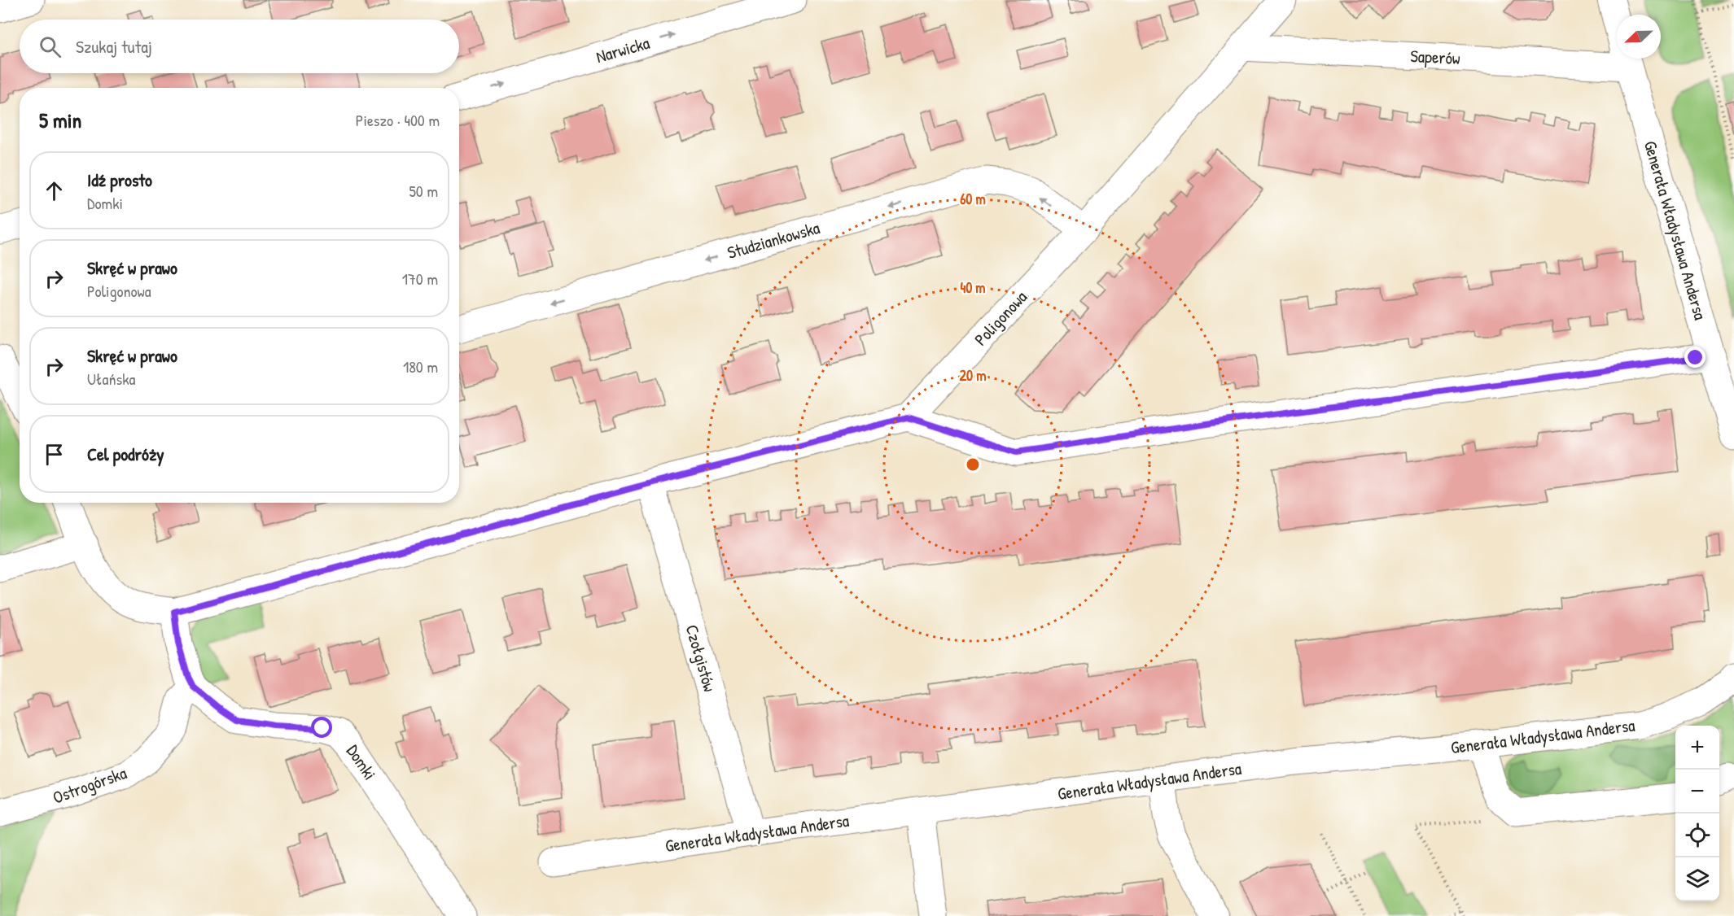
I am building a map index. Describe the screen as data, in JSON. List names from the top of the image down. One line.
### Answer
{"streets":{"street":["Narwicka","Saperów","Generała Władysława Andersa","Studziankowska","Poligonowa","Czołgistów","Domki","Ostrogórska"]},"crossings":[["Saperów","Poligonowa"],["Generała Władysława Andersa","Czołgistów"],["Studziankowska","Poligonowa"],["Domki","Ostrogórska"]],"one_way":["Narwicka"],"north":"bottom left","page":{"search":"Szukaj tutaj","heading":["5 min","Pieszo · 400 m"],"list":[["Idź prosto","Domki","50 m"],["Skręć w prawo","Poligonowa","170 m"],["Skręć w prawo","Ułańska","180 m"],"Cel podróży"],"map_buttons":["+","−"]},"rings":["60 m","40 m","20 m"]}
